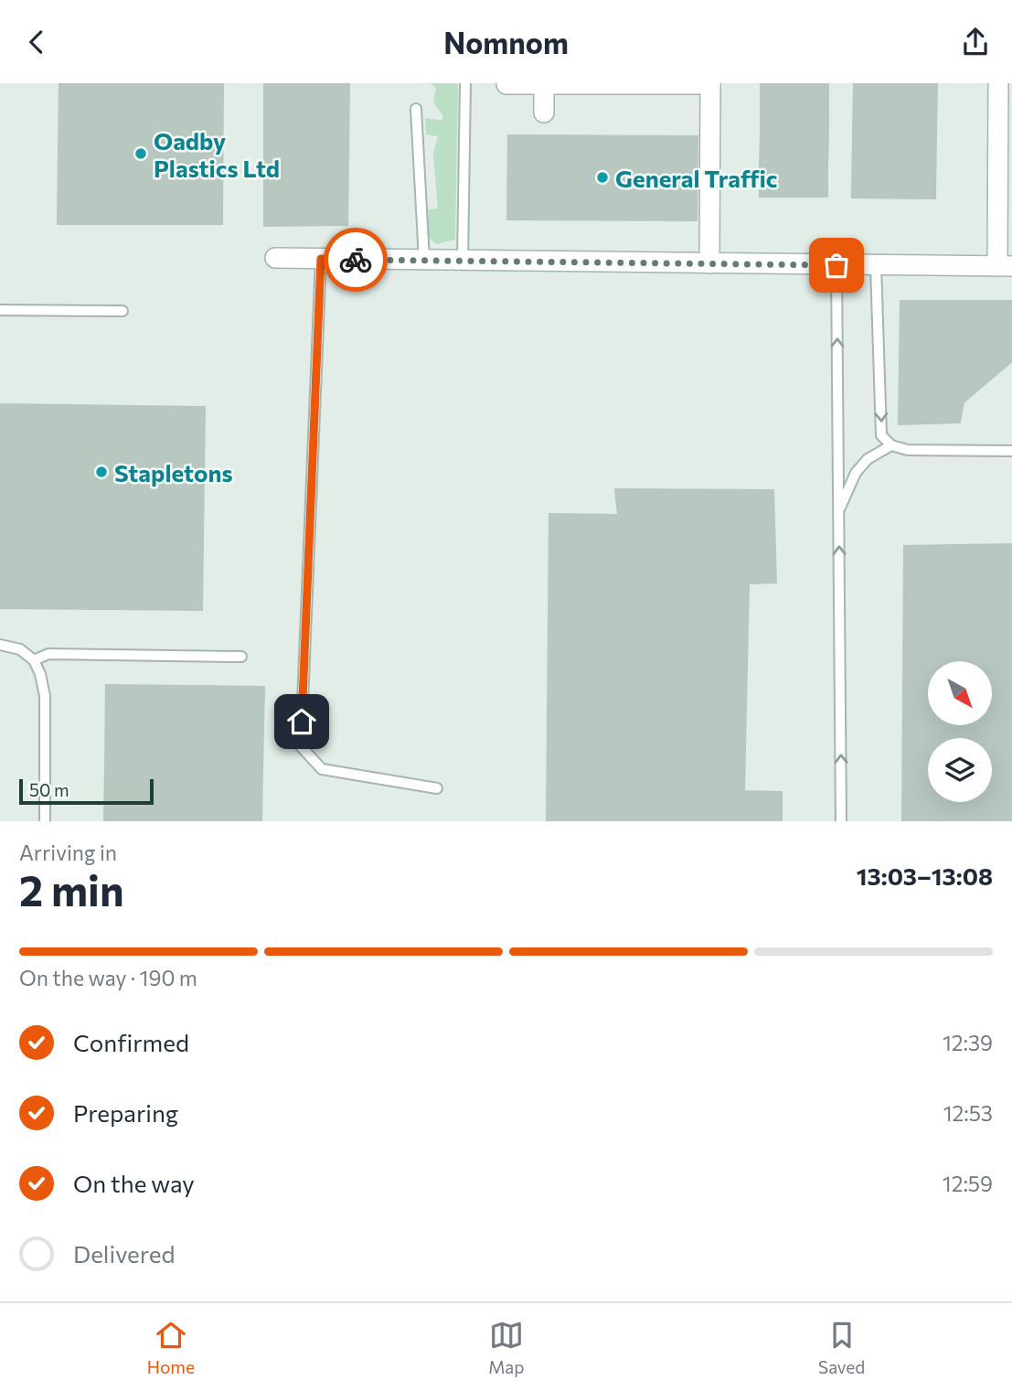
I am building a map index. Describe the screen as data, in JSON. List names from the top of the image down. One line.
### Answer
{"places":["Oadby Plastics Ltd","General Traffic","Stapletons"],"scale_bar":"50 m","north":"bottom right","page":{"header":"Nomnom","scale":"50 m","heading":["2 min","Arriving in","13:03–13:08"],"bar":"On the way · 190 m","list":[["Confirmed","12:39"],["Preparing","12:53"],["On the way","12:59"],"Delivered"],"tabs":["Home","Map","Saved"]}}
